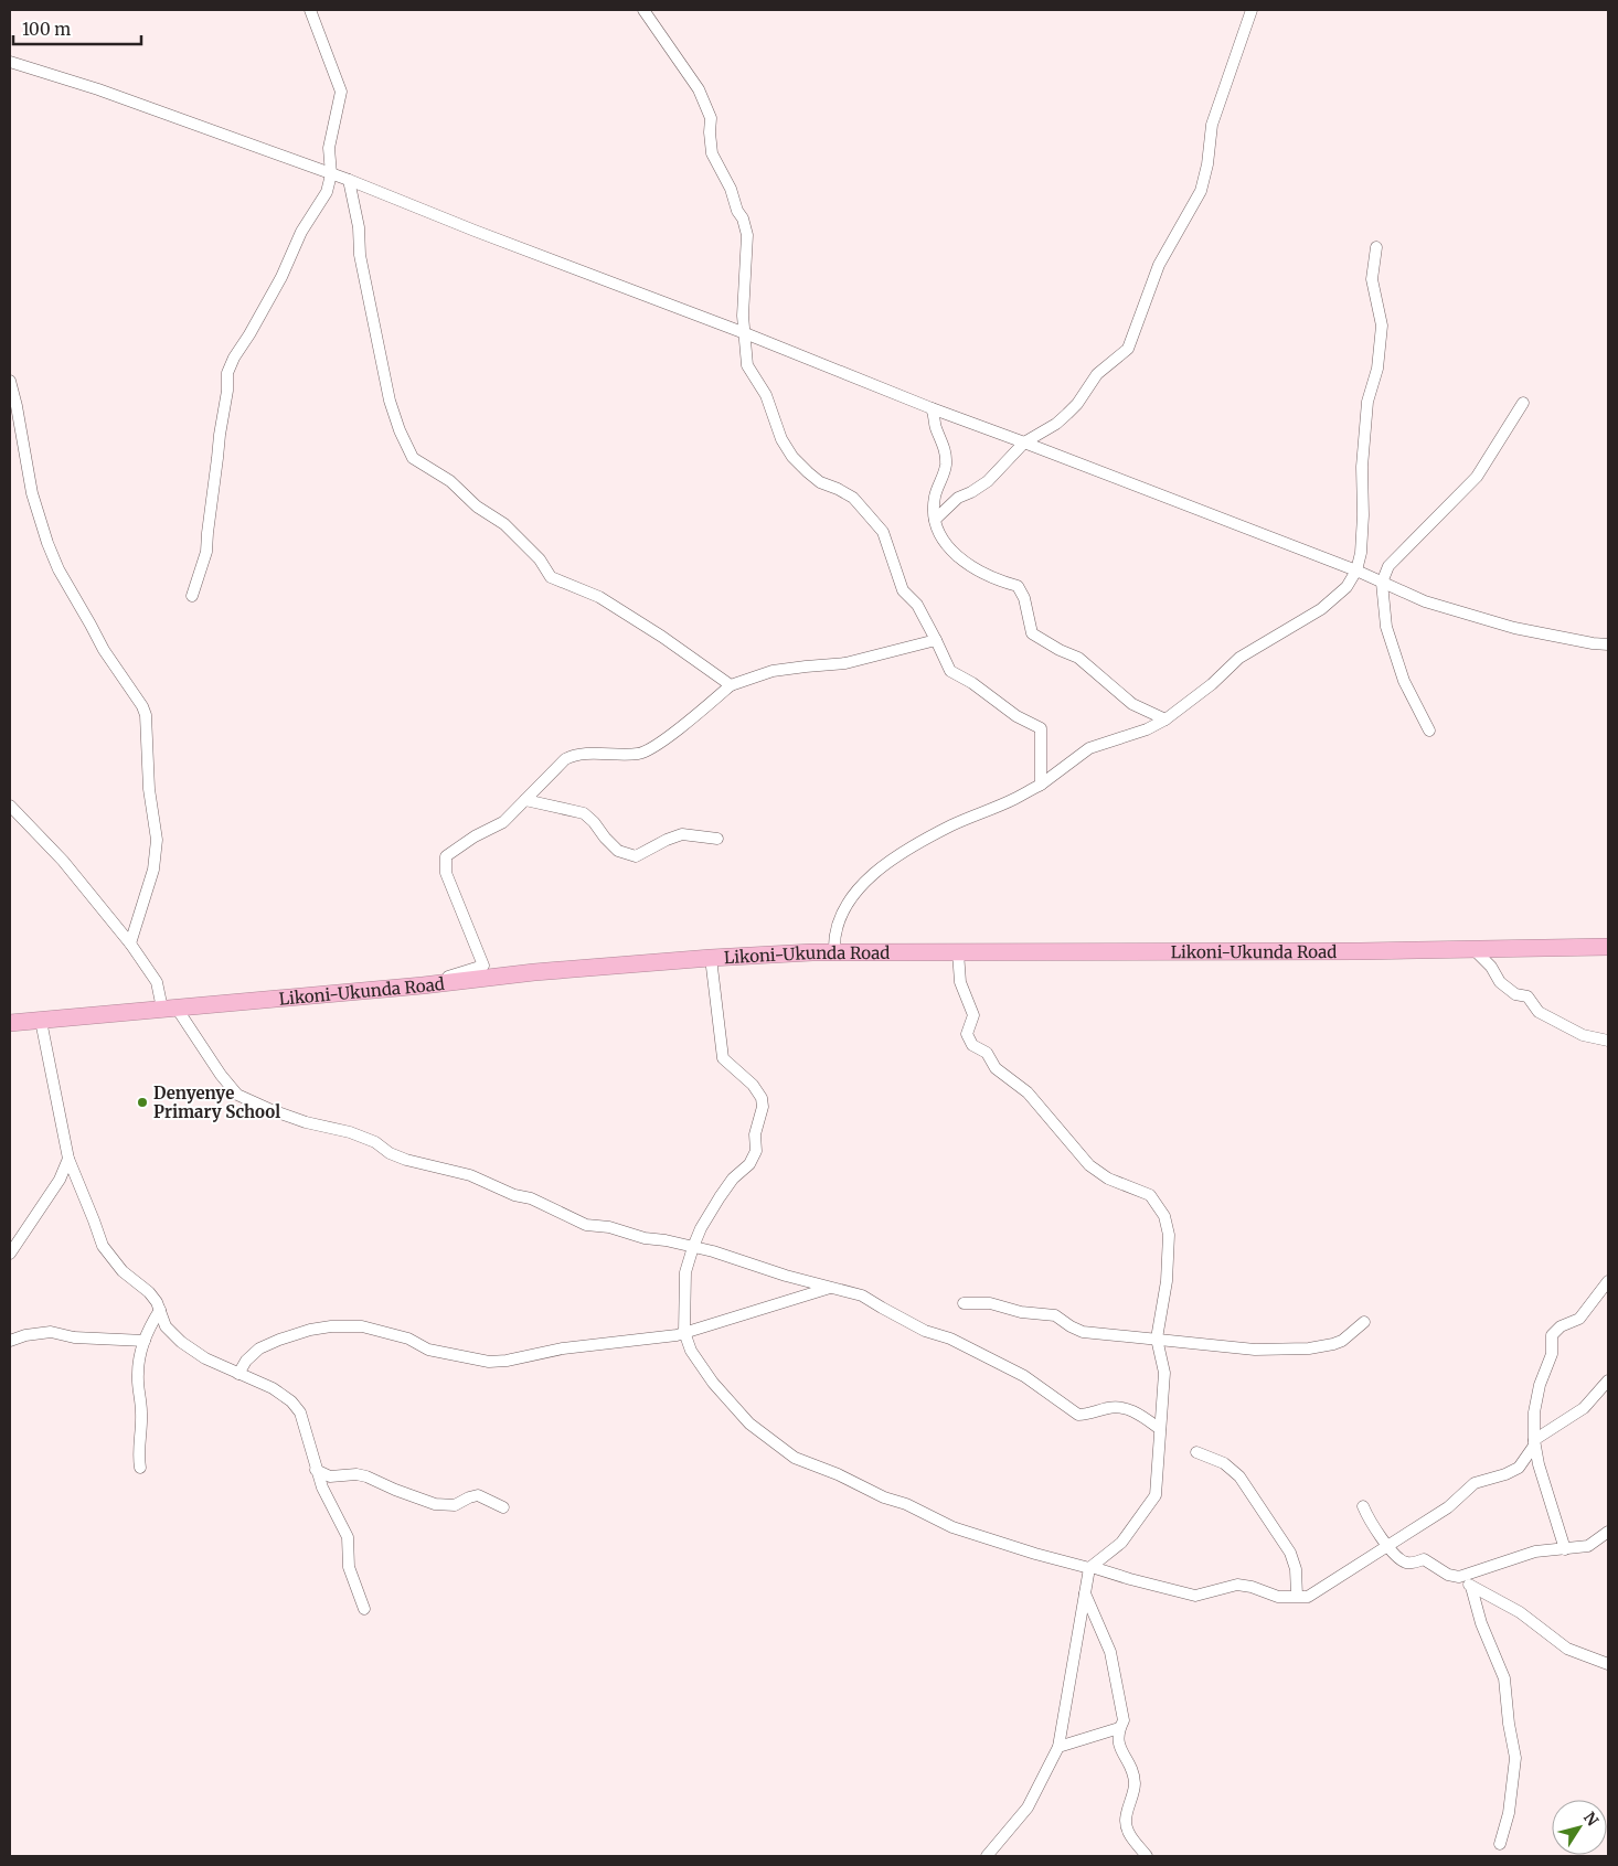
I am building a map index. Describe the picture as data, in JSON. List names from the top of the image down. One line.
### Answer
{"streets":{"highway":["Likoni-Ukunda Road"]},"places":["Denyenye Primary School"],"scale_bar":"100 m","north":"top right"}
